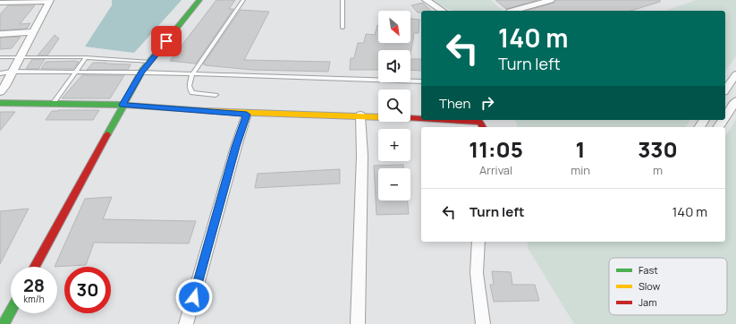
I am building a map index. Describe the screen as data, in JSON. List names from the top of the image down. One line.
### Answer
{"legend":["Fast","Slow","Jam"],"north":"bottom right","page":{"map_buttons":["+","−"],"turn":["140 m","Turn left"],"then":"Then","eta":["11:05","Arrival","1","min","330","m"],"list":[{"name":"Turn left","value":"140 m"}],"speed":"28 km/h","limit":"30"}}
